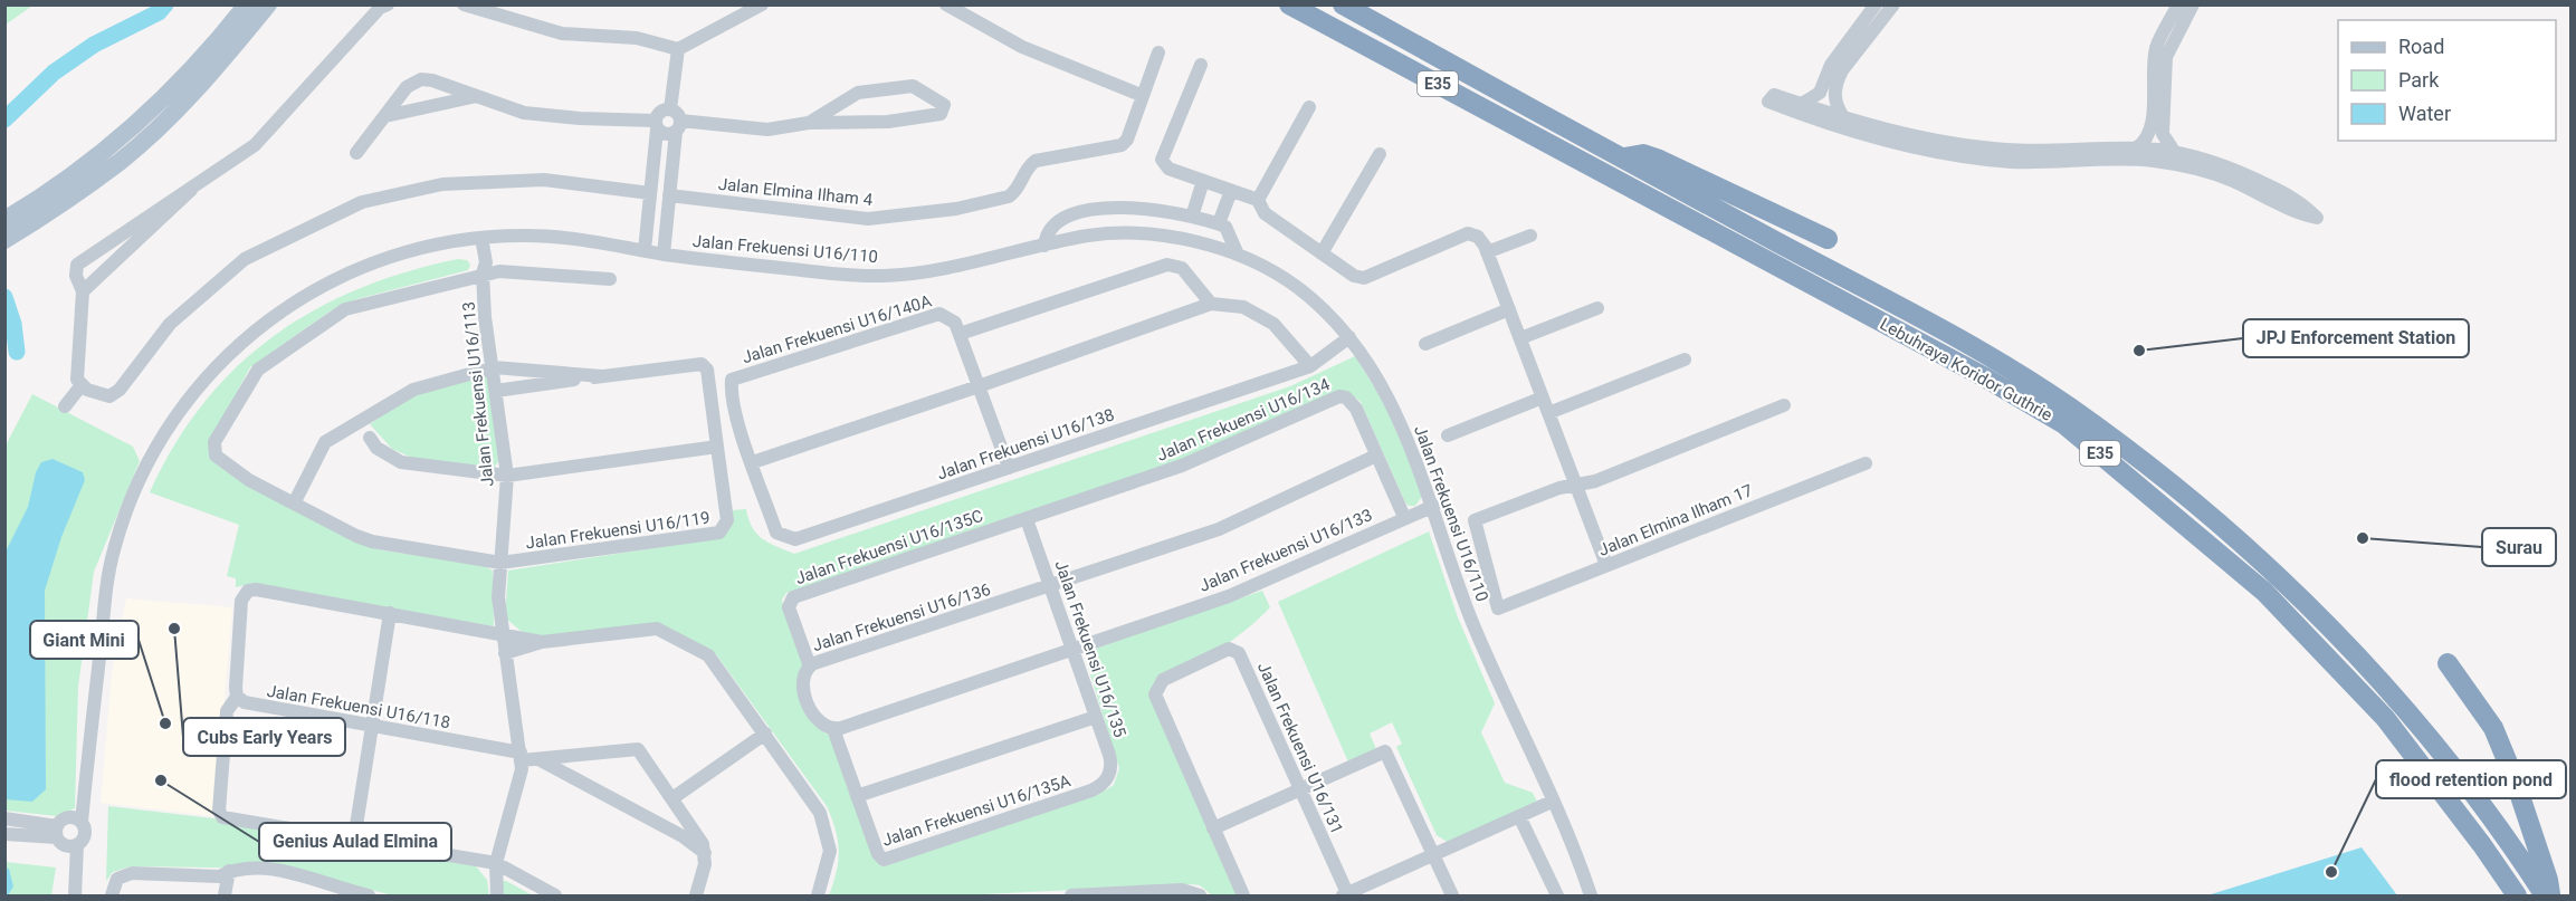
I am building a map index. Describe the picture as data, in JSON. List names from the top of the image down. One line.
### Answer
{"streets":{"highway":["E35","Lebuhraya Koridor Guthrie"],"street":["Jalan Elmina Ilham 4","Jalan Frekuensi U16/110","Jalan Frekuensi U16/140A","Jalan Frekuensi U16/113","Jalan Frekuensi U16/134","Jalan Frekuensi U16/138","Jalan Elmina Ilham 17","Jalan Frekuensi U16/119","Jalan Frekuensi U16/135C","Jalan Frekuensi U16/133","Jalan Frekuensi U16/136","Jalan Frekuensi U16/135","Jalan Frekuensi U16/118","Jalan Frekuensi U16/131","Jalan Frekuensi U16/135A"]},"crossings":[["Jalan Frekuensi U16/110","Jalan Frekuensi U16/113"],["Jalan Frekuensi U16/110","Jalan Frekuensi U16/138"],["Jalan Frekuensi U16/110","Jalan Frekuensi U16/133"],["Jalan Frekuensi U16/110","Jalan Frekuensi U16/131"],["Jalan Frekuensi U16/140A","Jalan Frekuensi U16/138"],["Jalan Frekuensi U16/113","Jalan Frekuensi U16/119"],["Jalan Frekuensi U16/113","Jalan Frekuensi U16/118"],["Jalan Frekuensi U16/134","Jalan Frekuensi U16/135C"],["Jalan Frekuensi U16/134","Jalan Frekuensi U16/133"],["Jalan Frekuensi U16/134","Jalan Frekuensi U16/136"],["Jalan Frekuensi U16/134","Jalan Frekuensi U16/135"],["Jalan Frekuensi U16/135C","Jalan Frekuensi U16/136"],["Jalan Frekuensi U16/135C","Jalan Frekuensi U16/135"],["Jalan Frekuensi U16/133","Jalan Frekuensi U16/135"],["Jalan Frekuensi U16/136","Jalan Frekuensi U16/135"],["Jalan Frekuensi U16/136","Jalan Frekuensi U16/135A"],["Jalan Frekuensi U16/135","Jalan Frekuensi U16/135A"]],"places":["JPJ Enforcement Station","Surau","Cubs Early Years","Giant Mini","Genius Aulad Elmina","flood retention pond"],"legend":["Road","Park","Water"]}
